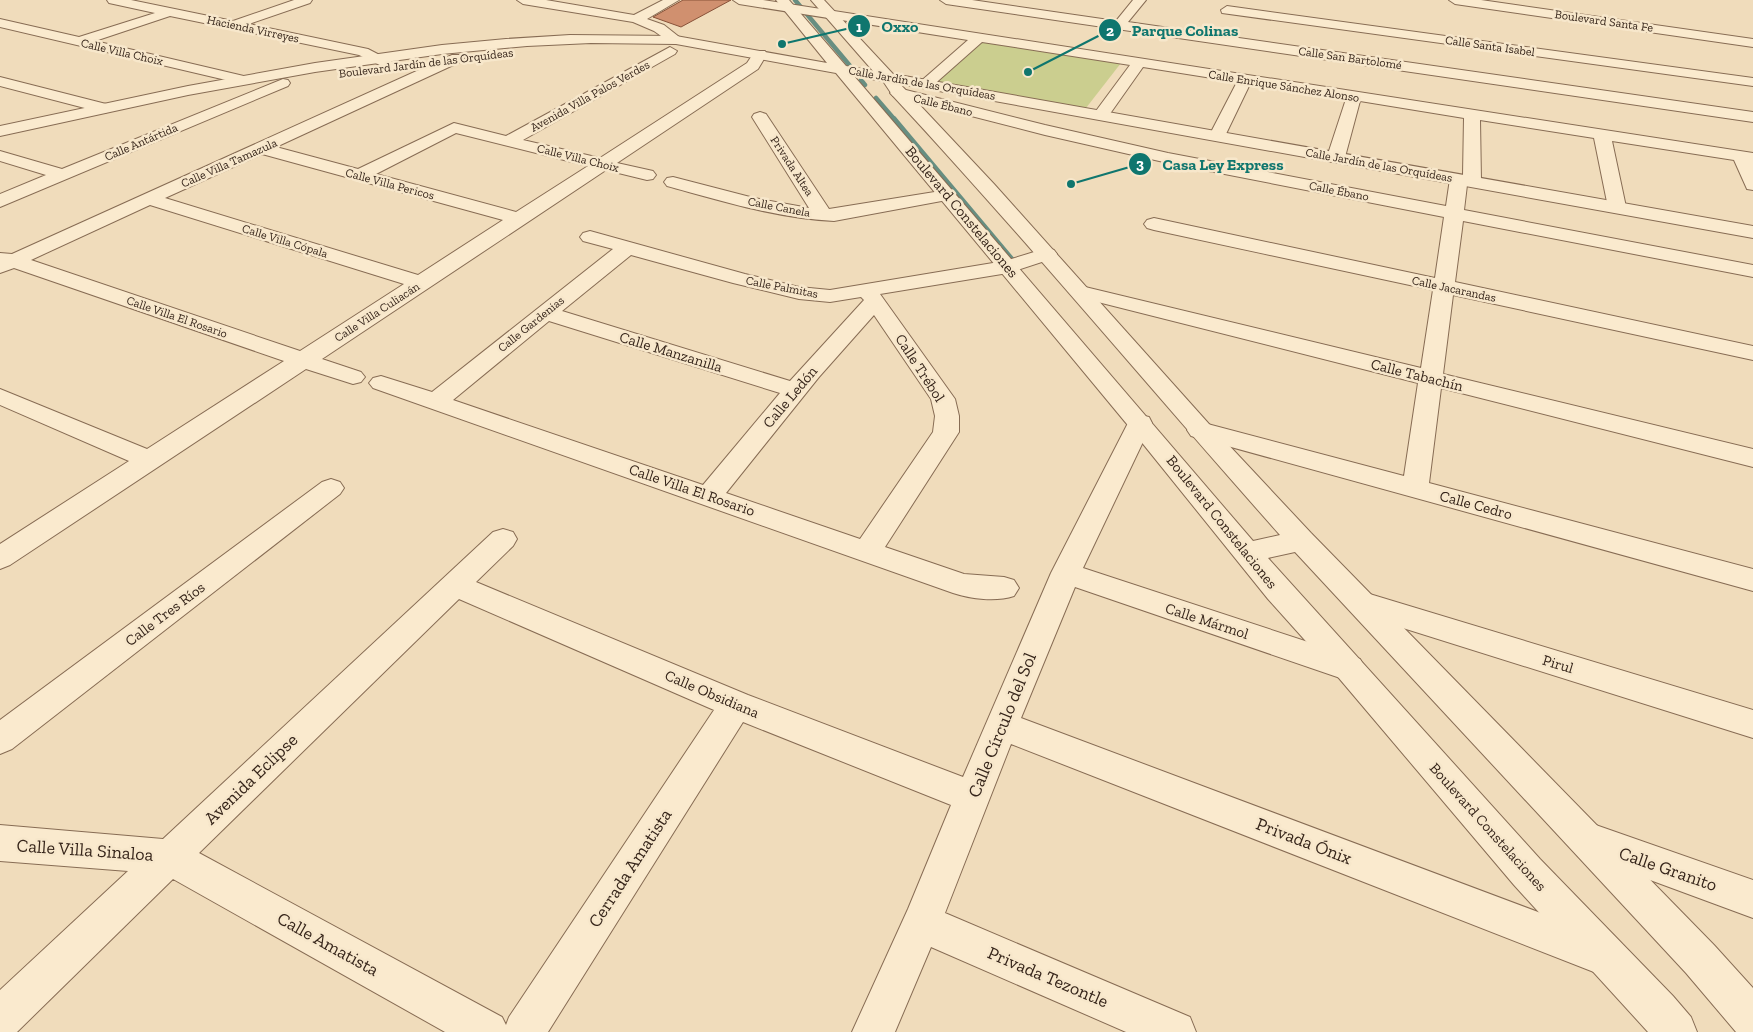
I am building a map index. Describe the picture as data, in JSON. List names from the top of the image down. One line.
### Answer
{"streets":{"street":["Boulevard Santa Fe","Hacienda Virreyes","Calle Santa Isabel","Calle Villa Choix","Calle San Bartolomé","Boulevard Jardín de las Orquídeas","Calle Jardín de las Orquídeas","Calle Enrique Sánchez Alonso","Avenida Villa Palos Verdes","Calle Ébano","Calle Antártida","Calle Villa Tamazula","Privada Altea","Calle Villa Pericos","Calle Canela","Boulevard Constelaciones","Calle Villa Cópala","Calle Palmitas","Calle Jacarandas","Calle Villa Culiacán","Calle Villa El Rosario","Calle Gardenias","Calle Manzanilla","Calle Trébol","Calle Tabachín","Calle Ledón","Calle Cedro","Calle Tres Ríos","Calle Mármol","Pirul","Calle Obsidiana","Calle Círculo del Sol","Avenida Eclipse","Privada Ónix","Calle Villa Sinaloa","Cerrada Amatista","Calle Granito","Calle Amatista","Privada Tezontle"]},"crossings":[["Hacienda Virreyes","Boulevard Jardín de las Orquídeas"],["Calle Villa Choix","Boulevard Jardín de las Orquídeas"],["Calle Villa Choix","Avenida Villa Palos Verdes"],["Calle Villa Choix","Calle Villa Pericos"],["Calle Villa Choix","Calle Villa Culiacán"],["Boulevard Jardín de las Orquídeas","Calle Jardín de las Orquídeas"],["Boulevard Jardín de las Orquídeas","Avenida Villa Palos Verdes"],["Boulevard Jardín de las Orquídeas","Calle Antártida"],["Boulevard Jardín de las Orquídeas","Calle Villa Tamazula"],["Boulevard Jardín de las Orquídeas","Boulevard Constelaciones"],["Boulevard Jardín de las Orquídeas","Calle Villa Culiacán"],["Calle Jardín de las Orquídeas","Calle Ébano"],["Calle Jardín de las Orquídeas","Boulevard Constelaciones"],["Calle Enrique Sánchez Alonso","Boulevard Constelaciones"],["Calle Ébano","Boulevard Constelaciones"],["Calle Villa Tamazula","Calle Villa Pericos"],["Calle Villa Tamazula","Calle Villa Cópala"],["Calle Villa Tamazula","Calle Villa El Rosario"],["Privada Altea","Calle Canela"],["Calle Villa Pericos","Calle Villa Culiacán"],["Calle Canela","Boulevard Constelaciones"],["Boulevard Constelaciones","Calle Palmitas"],["Boulevard Constelaciones","Calle Tabachín"],["Boulevard Constelaciones","Calle Cedro"],["Boulevard Constelaciones","Calle Mármol"],["Boulevard Constelaciones","Pirul"],["Boulevard Constelaciones","Calle Círculo del Sol"],["Boulevard Constelaciones","Privada Ónix"],["Boulevard Constelaciones","Calle Granito"],["Calle Villa Cópala","Calle Villa Culiacán"],["Calle Palmitas","Calle Gardenias"],["Calle Palmitas","Calle Trébol"],["Calle Palmitas","Calle Ledón"],["Calle Villa Culiacán","Calle Villa El Rosario"],["Calle Villa El Rosario","Calle Gardenias"],["Calle Villa El Rosario","Calle Trébol"],["Calle Villa El Rosario","Calle Ledón"],["Calle Gardenias","Calle Manzanilla"],["Calle Manzanilla","Calle Ledón"],["Calle Trébol","Calle Ledón"],["Calle Mármol","Calle Círculo del Sol"],["Calle Obsidiana","Calle Círculo del Sol"],["Calle Obsidiana","Avenida Eclipse"],["Calle Obsidiana","Cerrada Amatista"],["Calle Círculo del Sol","Privada Ónix"],["Calle Círculo del Sol","Privada Tezontle"],["Avenida Eclipse","Calle Villa Sinaloa"],["Avenida Eclipse","Calle Amatista"],["Calle Villa Sinaloa","Calle Amatista"]],"places":["Oxxo","Parque Colinas","Casa Ley Express"]}
